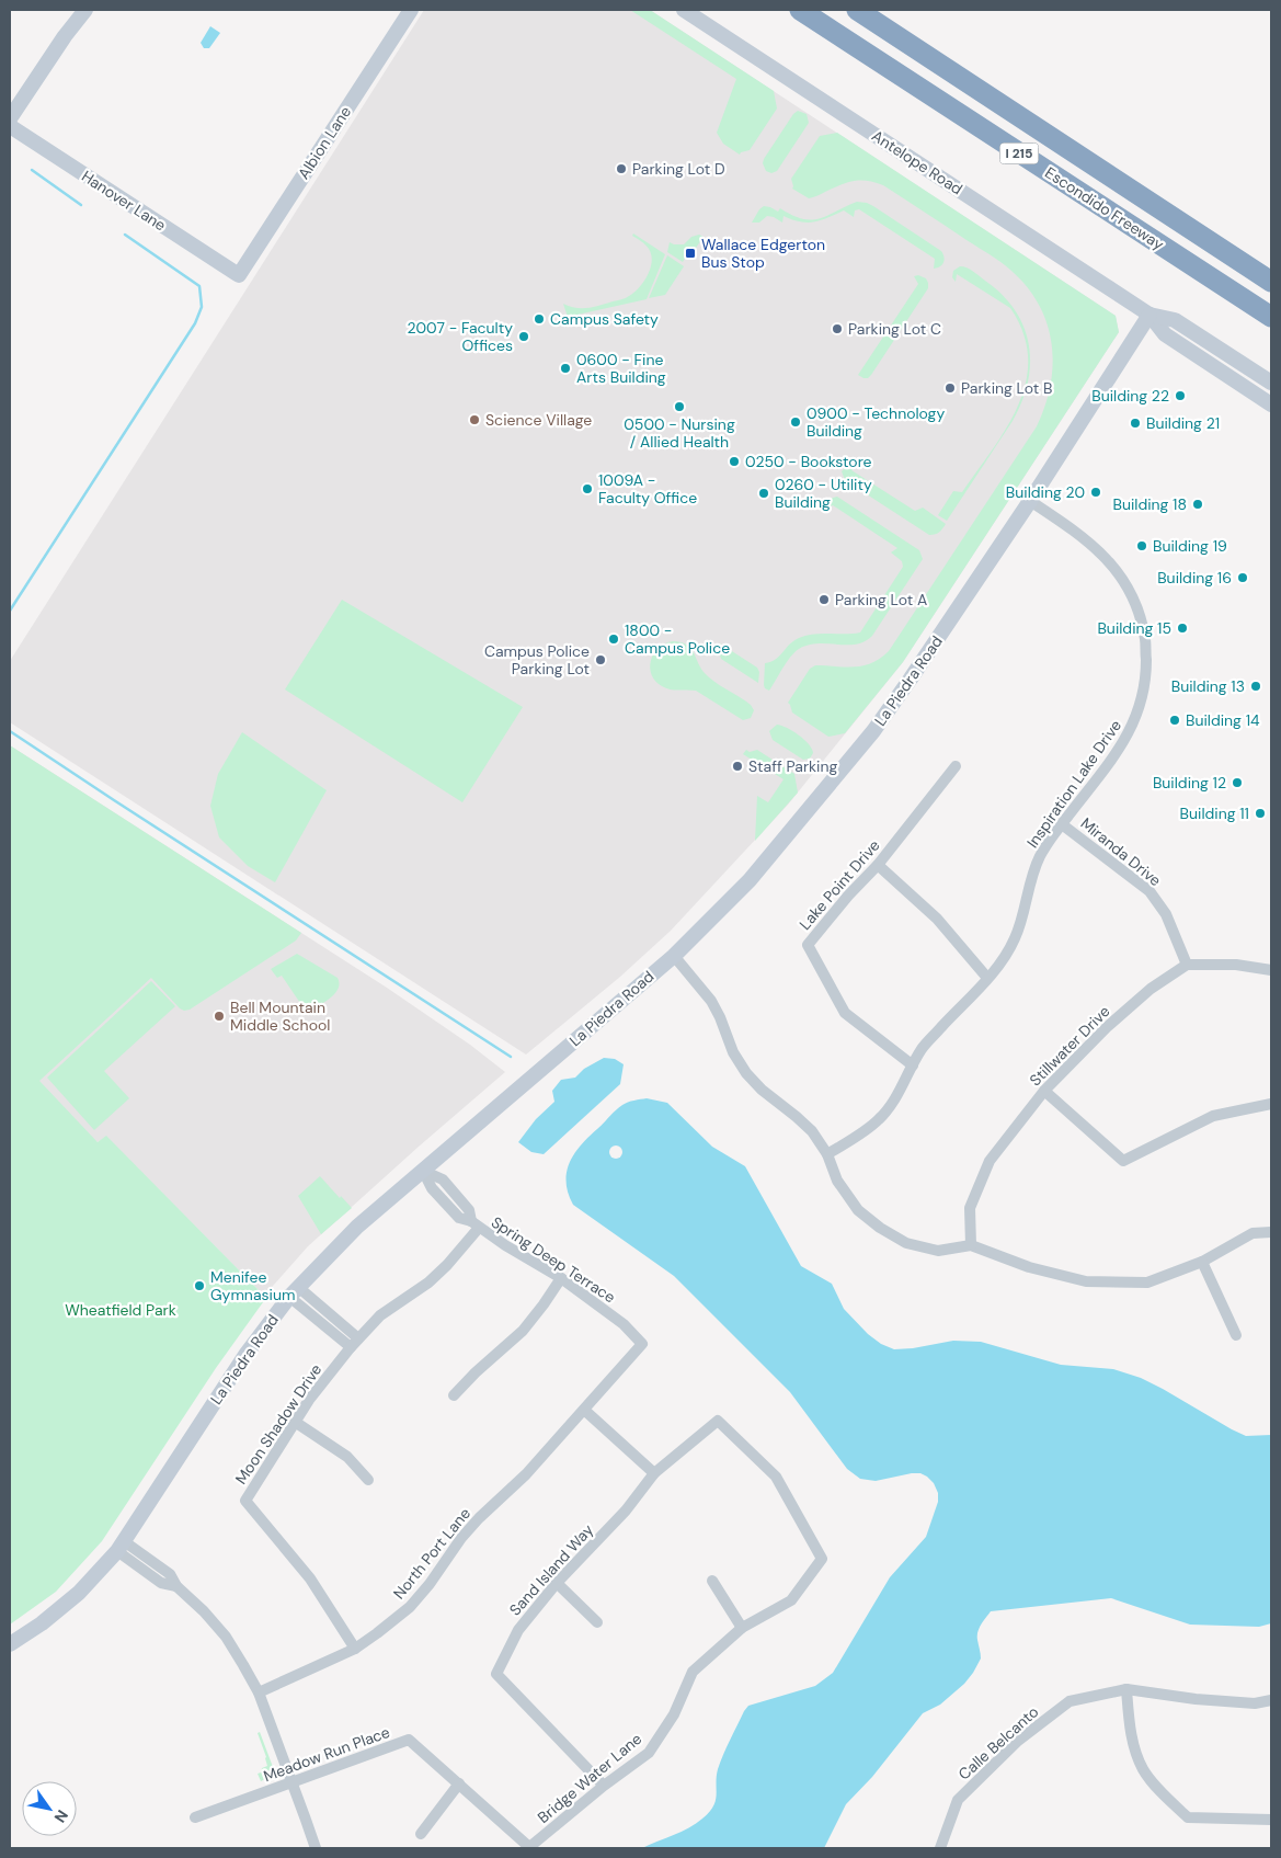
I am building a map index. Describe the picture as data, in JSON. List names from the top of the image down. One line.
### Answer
{"streets":{"highway":["I 215","Escondido Freeway"],"street":["Albion Lane","Antelope Road","Hanover Lane","La Piedra Road","Inspiration Lake Drive","Miranda Drive","Lake Point Drive","Stillwater Drive","Spring Deep Terrace","Moon Shadow Drive","North Port Lane","Sand Island Way","Calle Belcanto","Meadow Run Place","Bridge Water Lane"]},"crossings":[["Albion Lane","Hanover Lane"],["Antelope Road","La Piedra Road"],["La Piedra Road","Inspiration Lake Drive"],["La Piedra Road","Spring Deep Terrace"],["Inspiration Lake Drive","Miranda Drive"],["Inspiration Lake Drive","Lake Point Drive"],["Miranda Drive","Stillwater Drive"],["Spring Deep Terrace","Moon Shadow Drive"],["Spring Deep Terrace","North Port Lane"],["Moon Shadow Drive","North Port Lane"],["Sand Island Way","Bridge Water Lane"],["Meadow Run Place","Bridge Water Lane"]],"parks":["Wheatfield Park"],"places":{"other":["Parking Lot D","Campus Safety","Parking Lot C","2007 - Faculty Offices","0600 - Fine Arts Building","Parking Lot B","Building 22","0500 - Nursing / Allied Health","Science Village","0900 - Technology Building","Building 21","0250 - Bookstore","1009A - Faculty Office","Building 20","0260 - Utility Building","Building 18","Building 19","Building 16","Parking Lot A","Building 15","1800 - Campus Police","Campus Police Parking Lot","Building 13","Building 14","Staff Parking","Building 12","Building 11","Bell Mountain Middle School","Menifee Gymnasium"],"transit":["Wallace Edgerton Bus Stop"]},"north":"bottom right"}
